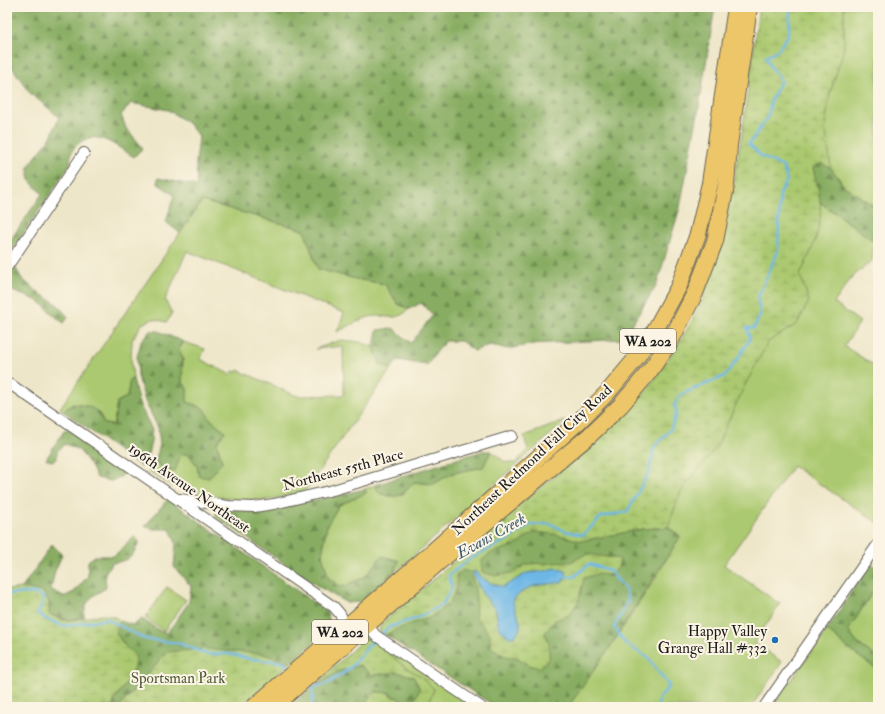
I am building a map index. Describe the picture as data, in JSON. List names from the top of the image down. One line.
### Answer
{"streets":{"main road":["WA 202","Northeast Redmond Fall City Road"],"street":["Northeast 55th Place","196th Avenue Northeast"]},"crossings":[["Northeast Redmond Fall City Road","196th Avenue Northeast"],["Northeast 55th Place","196th Avenue Northeast"]],"water":["Evans Creek"],"parks":["Sportsman Park"],"places":["Happy Valley Grange Hall #332"]}
